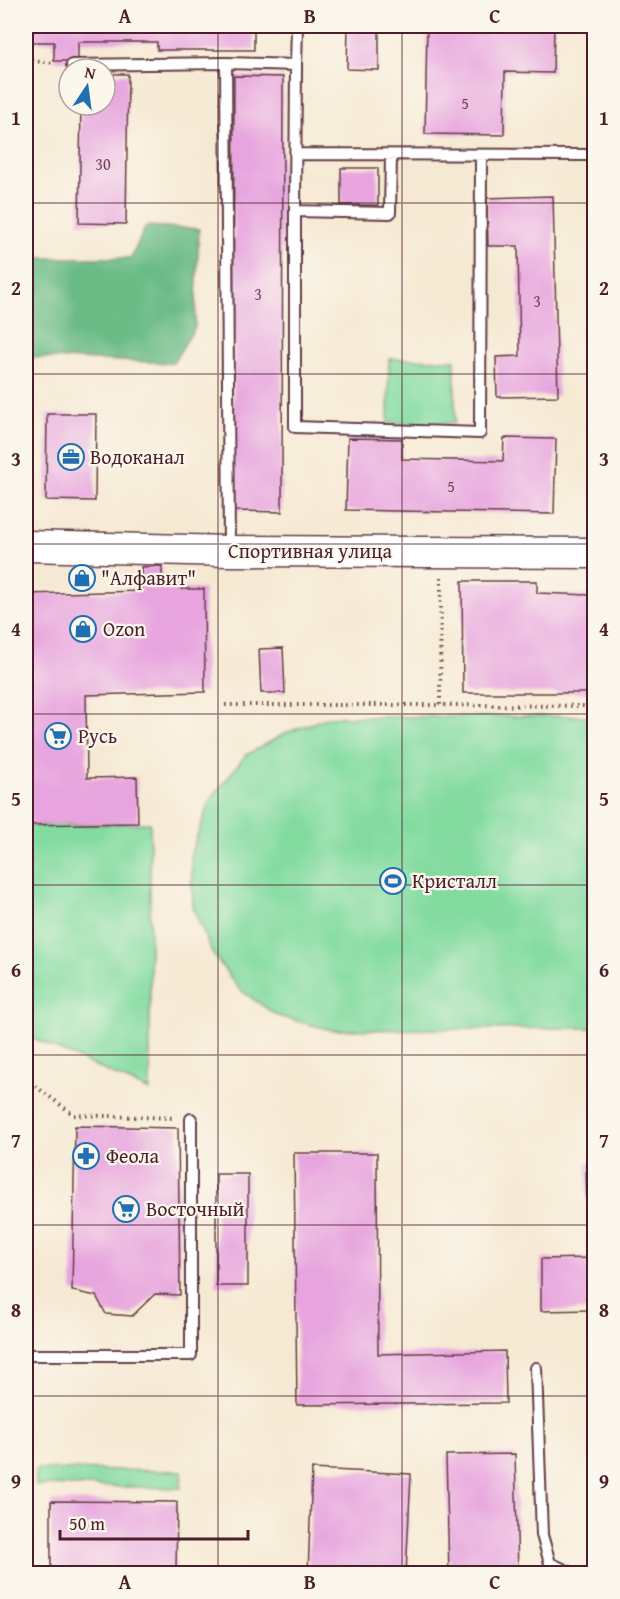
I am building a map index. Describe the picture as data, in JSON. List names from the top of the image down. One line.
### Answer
{"streets":{"street":["Спортивная улица"]},"places":{"office":["Водоканал"],"shop":["\"Алфавит\"","Ozon"],"supermarket":["Русь","Восточный"],"sports":["Кристалл"],"pharmacy":["Феола"]},"house_numbers":["5","30","3","3","5"],"scale_bar":"50 m","north":"top","grid":{"columns":["A","B","C"],"rows":["1","2","3","4","5","6","7","8","9"]}}
